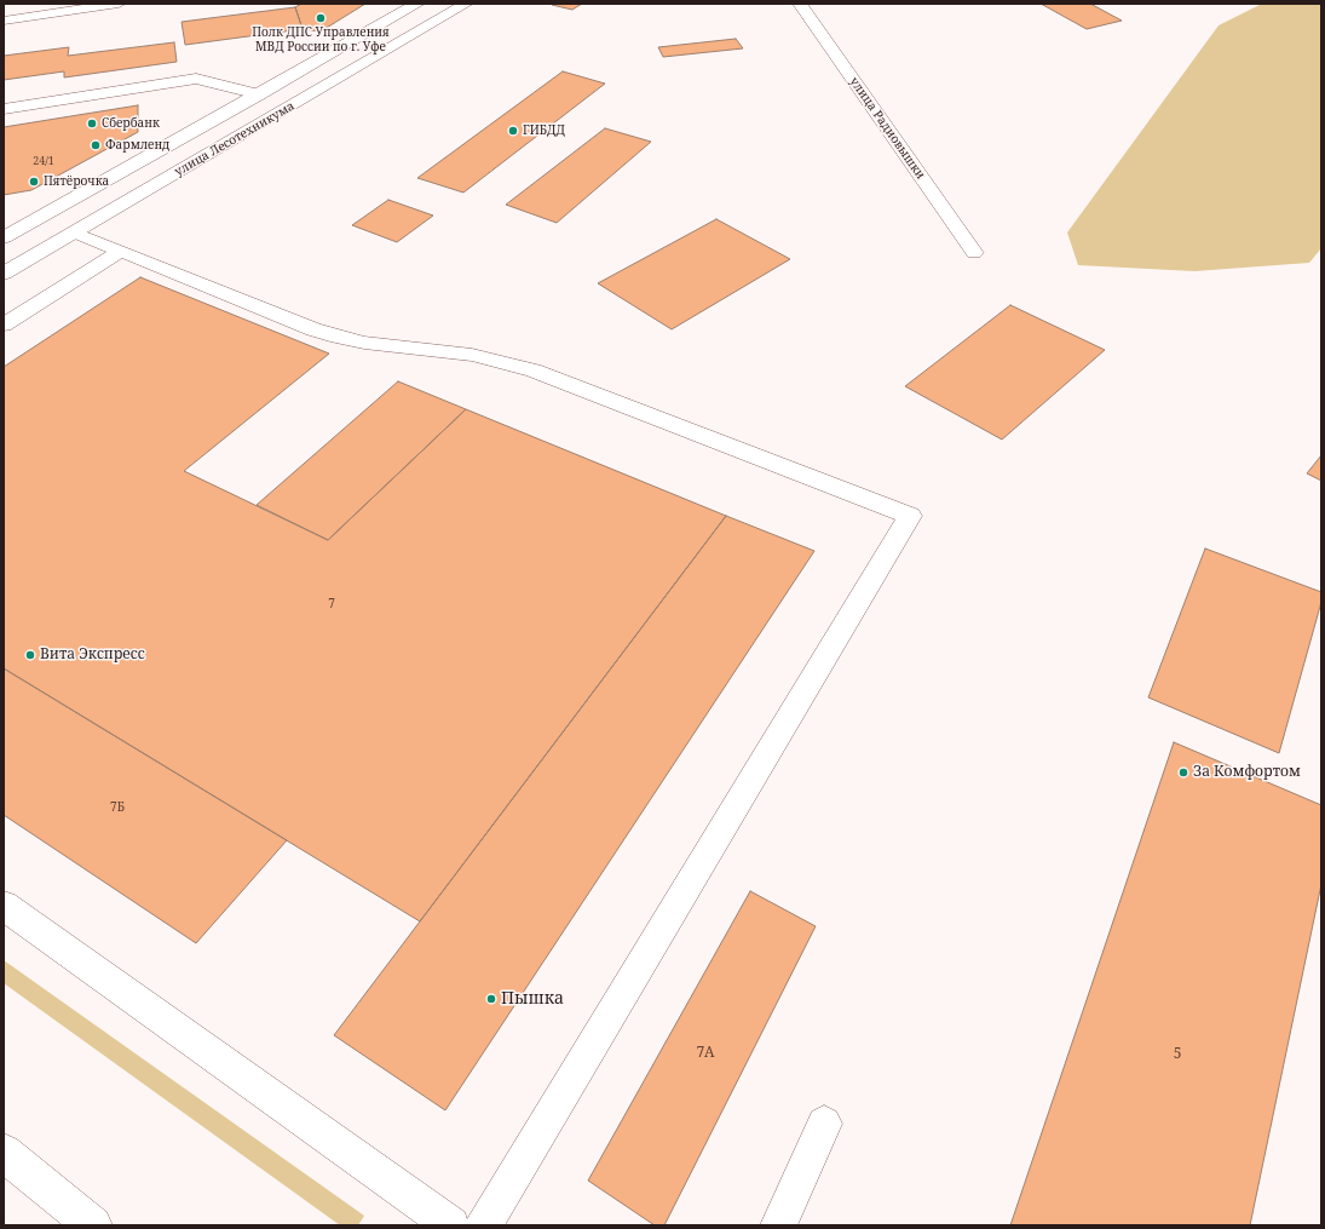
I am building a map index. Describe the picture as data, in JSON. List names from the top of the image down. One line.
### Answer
{"streets":{"main road":["улица Лесотехникума"],"lane":["улица Радиовышки"]},"places":["Полк ДПС Управления МВД России по г. Уфе","Сбербанк","ГИБДД","Фармленд","Пятёрочка","Вита Экспресс","За Комфортом","Пышка"],"house_numbers":["24/1","7","7Б","7А","5"]}
